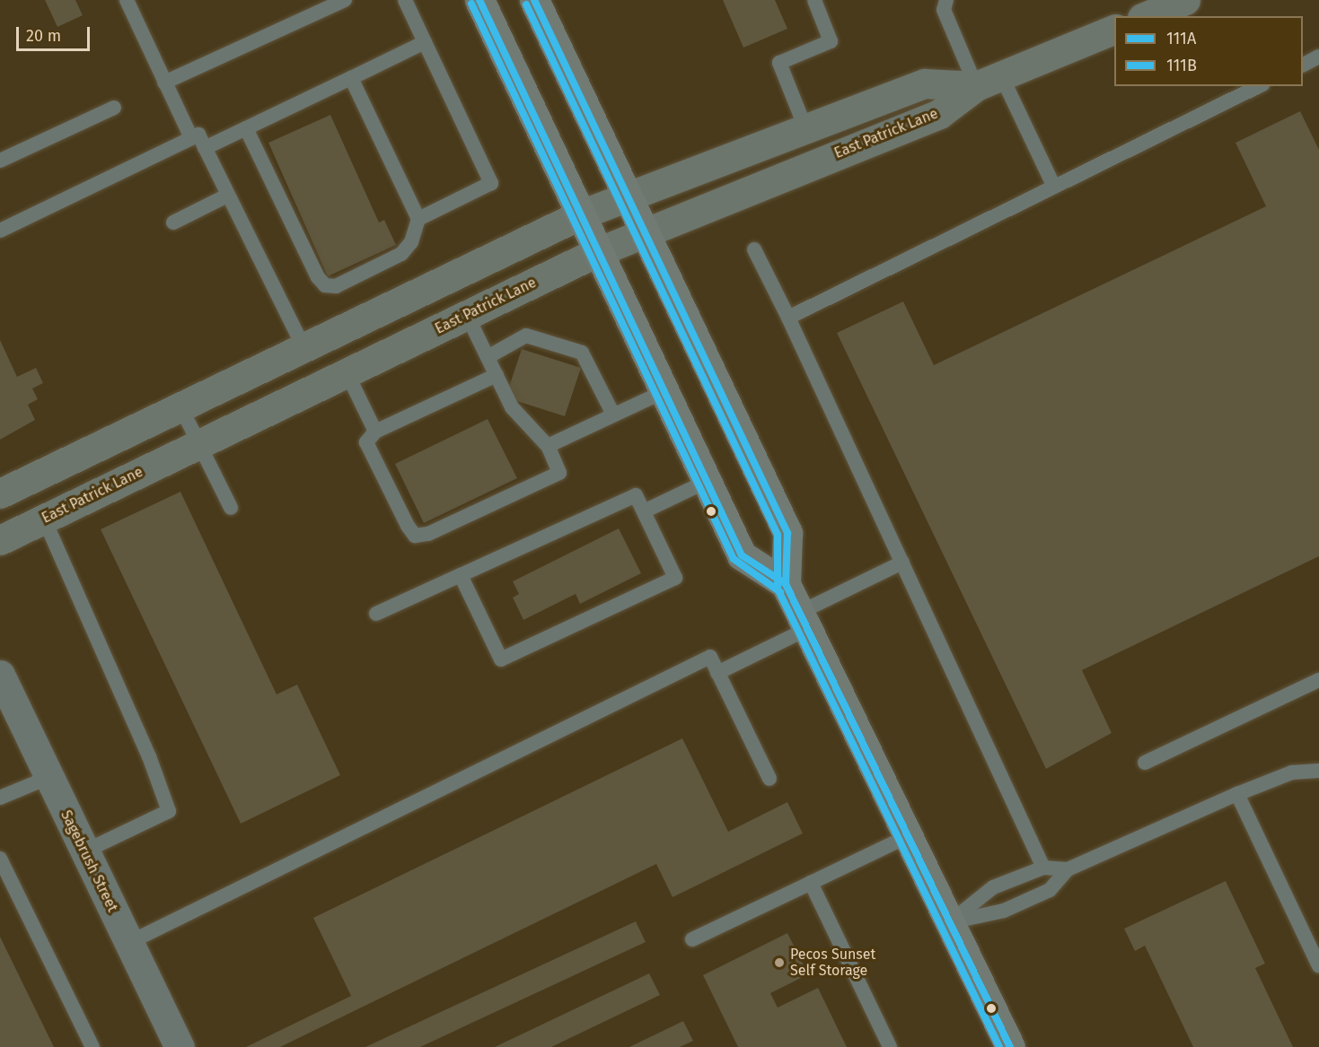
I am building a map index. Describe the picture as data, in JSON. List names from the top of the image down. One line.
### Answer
{"streets":{"main road":["East Patrick Lane"],"street":["Sagebrush Street"]},"places":["Pecos Sunset Self Storage"],"lines":["transit line 111A","transit line 111B"],"legend":["111A","111B"],"scale_bar":"20 m"}
